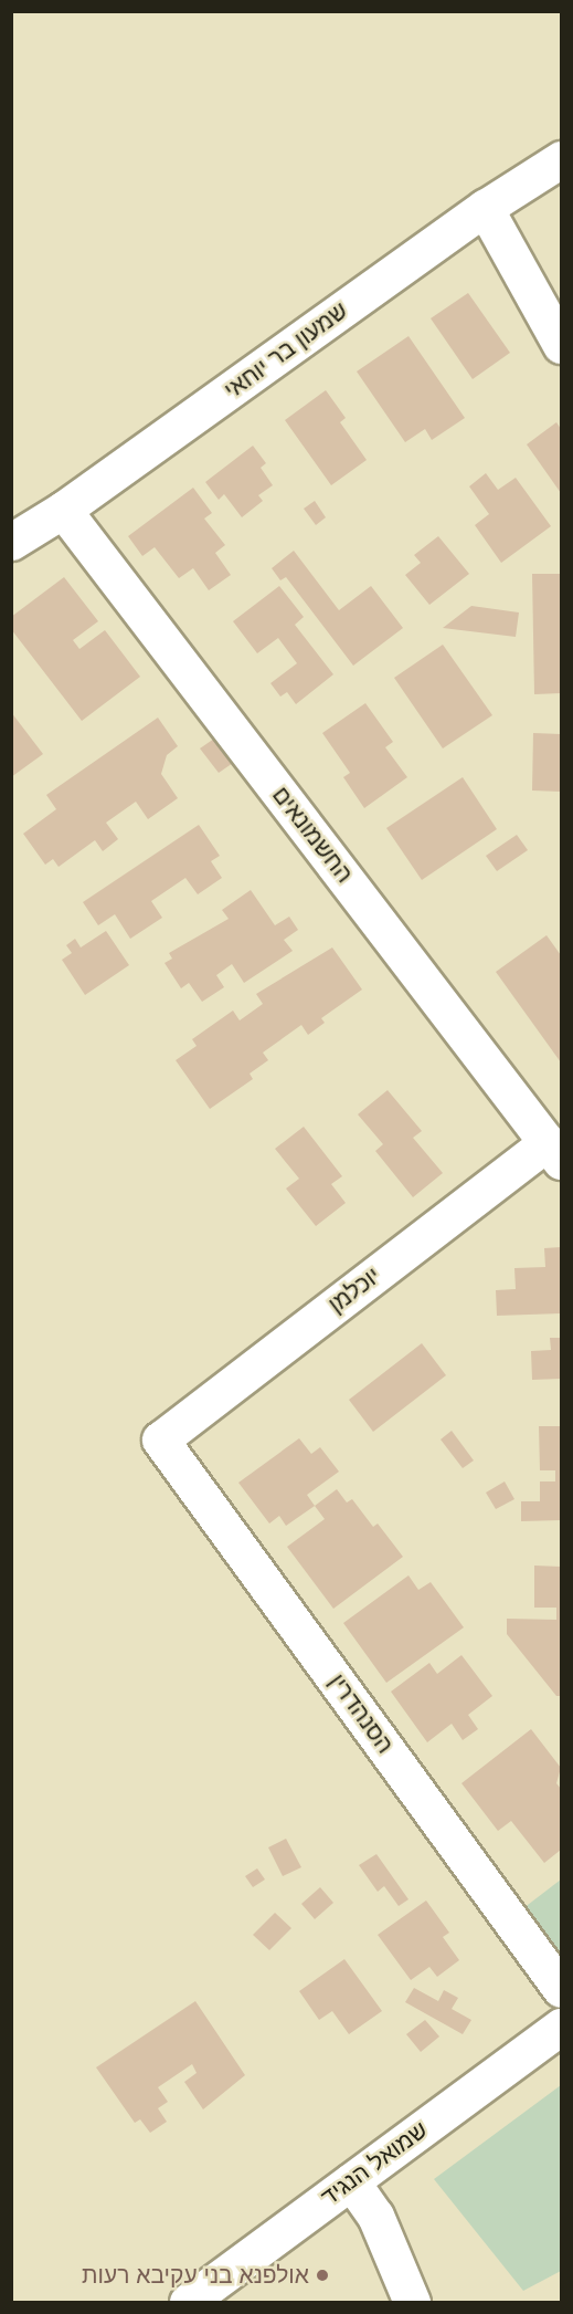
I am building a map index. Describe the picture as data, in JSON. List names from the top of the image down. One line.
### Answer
{"streets":{"street":["שמעון בר יוחאי","החשמונאים","יוכלמן","הסנהדרין","שמואל הנגיד"]},"crossings":[["שמעון בר יוחאי","החשמונאים"],["החשמונאים","יוכלמן"],["יוכלמן","הסנהדרין"]],"places":["אולפנא בני עקיבא רעות"]}
